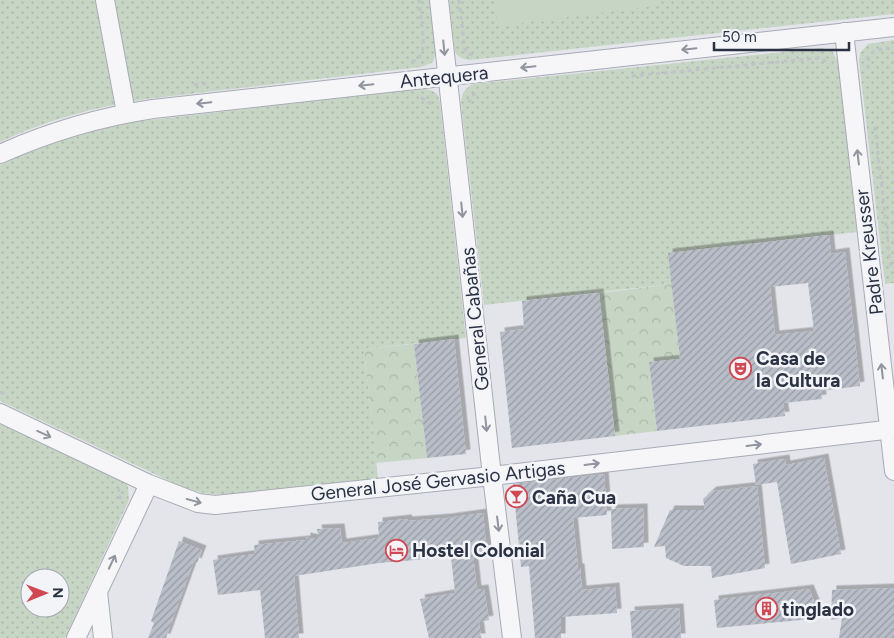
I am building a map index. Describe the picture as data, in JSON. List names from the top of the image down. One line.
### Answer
{"streets":{"street":["Antequera","Padre Kreusser","General Cabañas","General José Gervasio Artigas"]},"crossings":[["Antequera","Padre Kreusser"],["Antequera","General Cabañas"],["Padre Kreusser","General José Gervasio Artigas"],["General Cabañas","General José Gervasio Artigas"]],"one_way":["Antequera","Padre Kreusser","General Cabañas","General José Gervasio Artigas"],"places":{"theatre":["Casa de la Cultura"],"bar":["Caña Cua"],"hotel":["Hostel Colonial"],"building":["tinglado"]},"scale_bar":"50 m","north":"right"}
